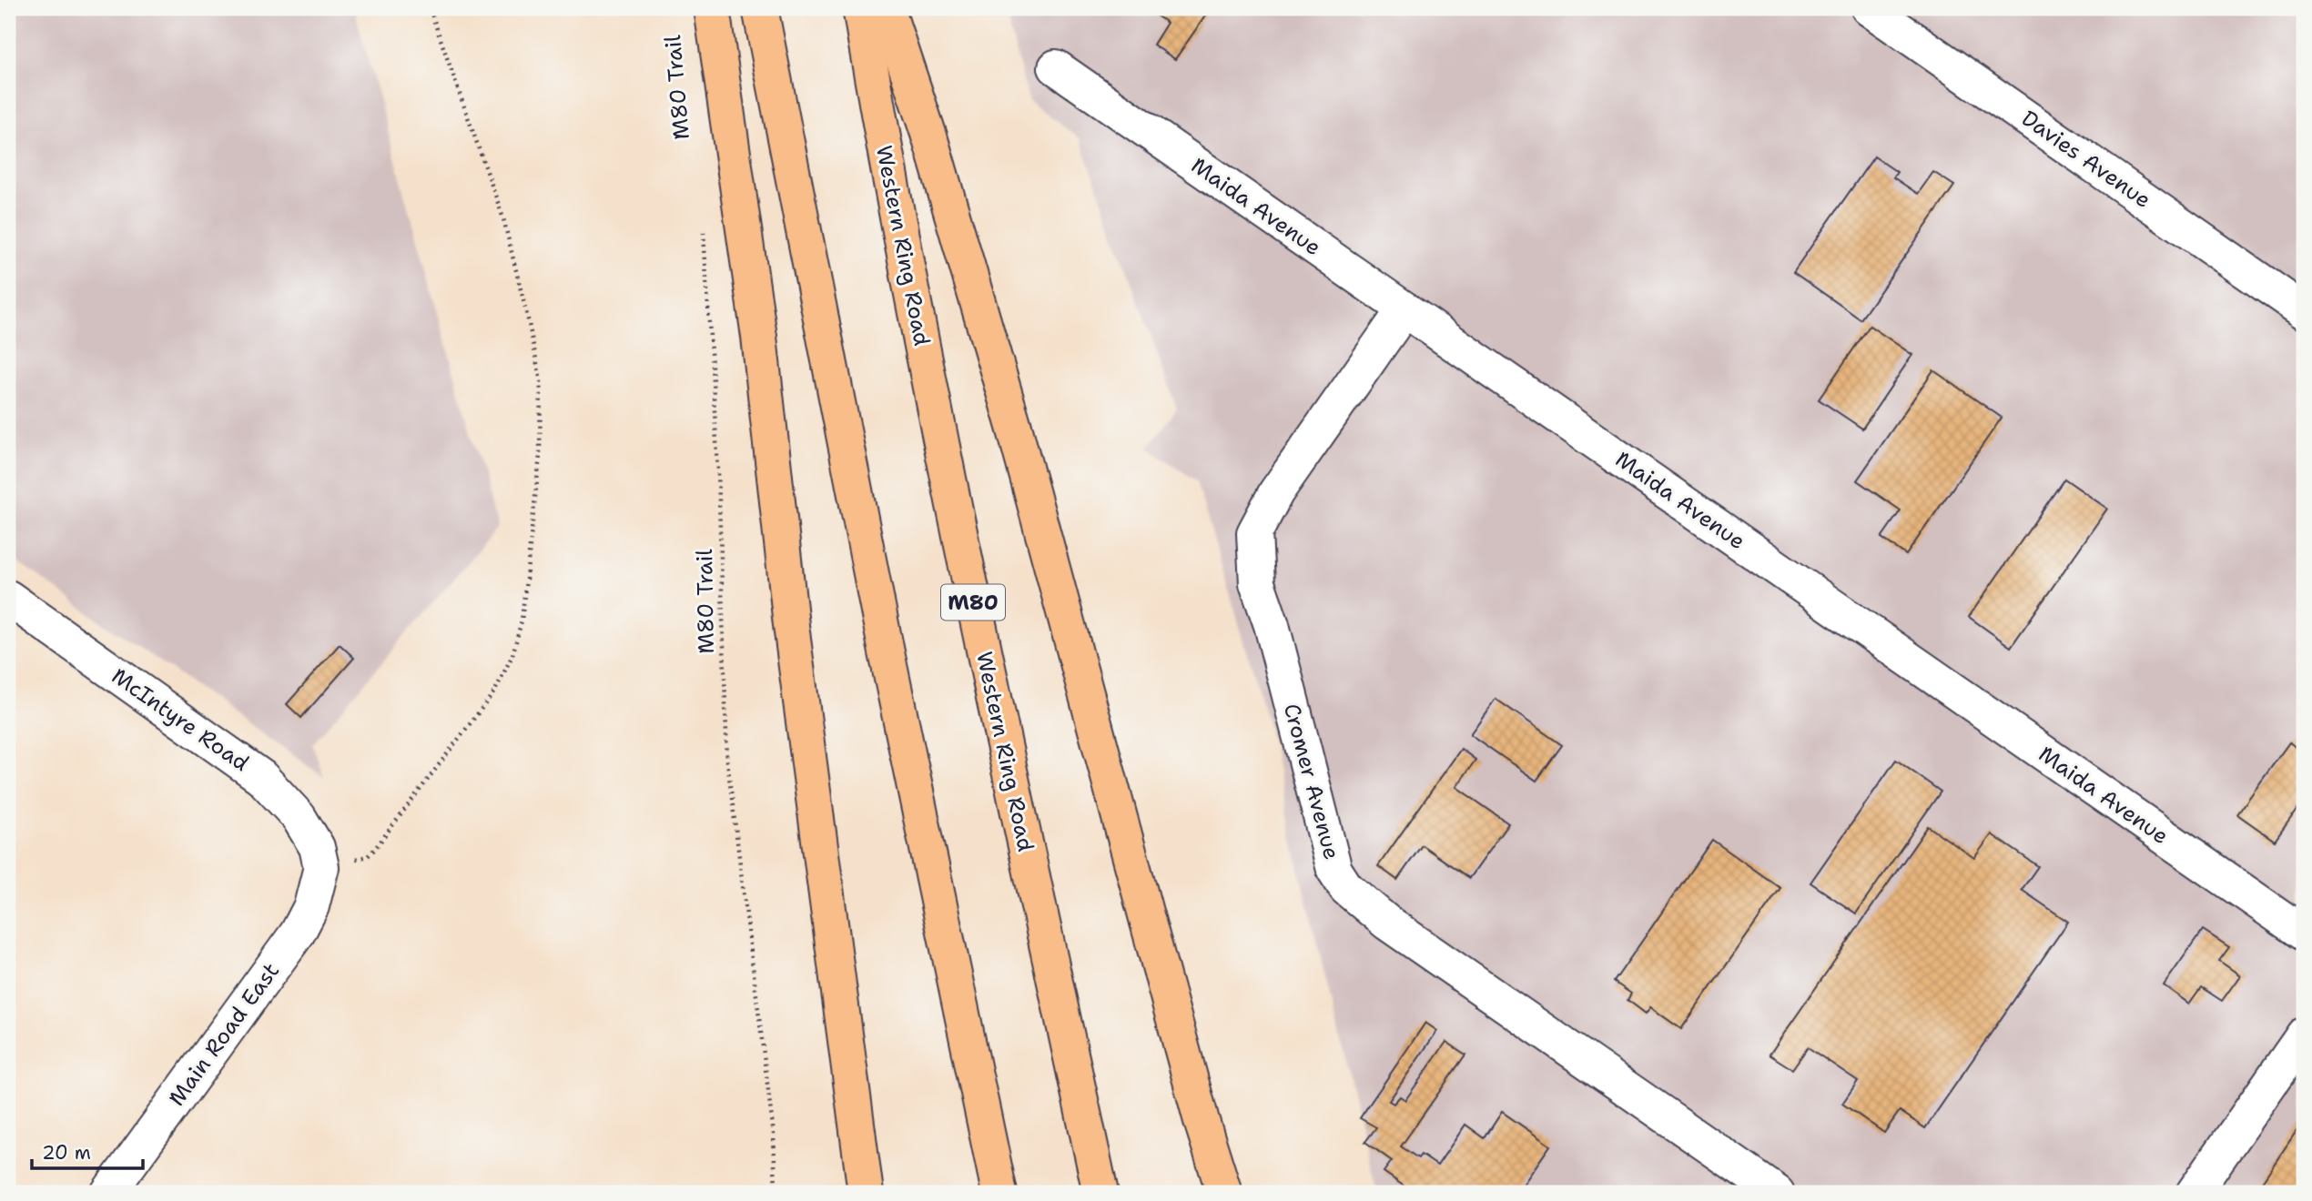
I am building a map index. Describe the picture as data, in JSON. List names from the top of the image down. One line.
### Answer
{"streets":{"highway":["Western Ring Road","M80"],"street":["Davies Avenue","Maida Avenue","McIntyre Road","Cromer Avenue","Main Road East"],"path":["M80 Trail"]},"crossings":[["Maida Avenue","Cromer Avenue"],["McIntyre Road","Main Road East"]],"scale_bar":"20 m"}
